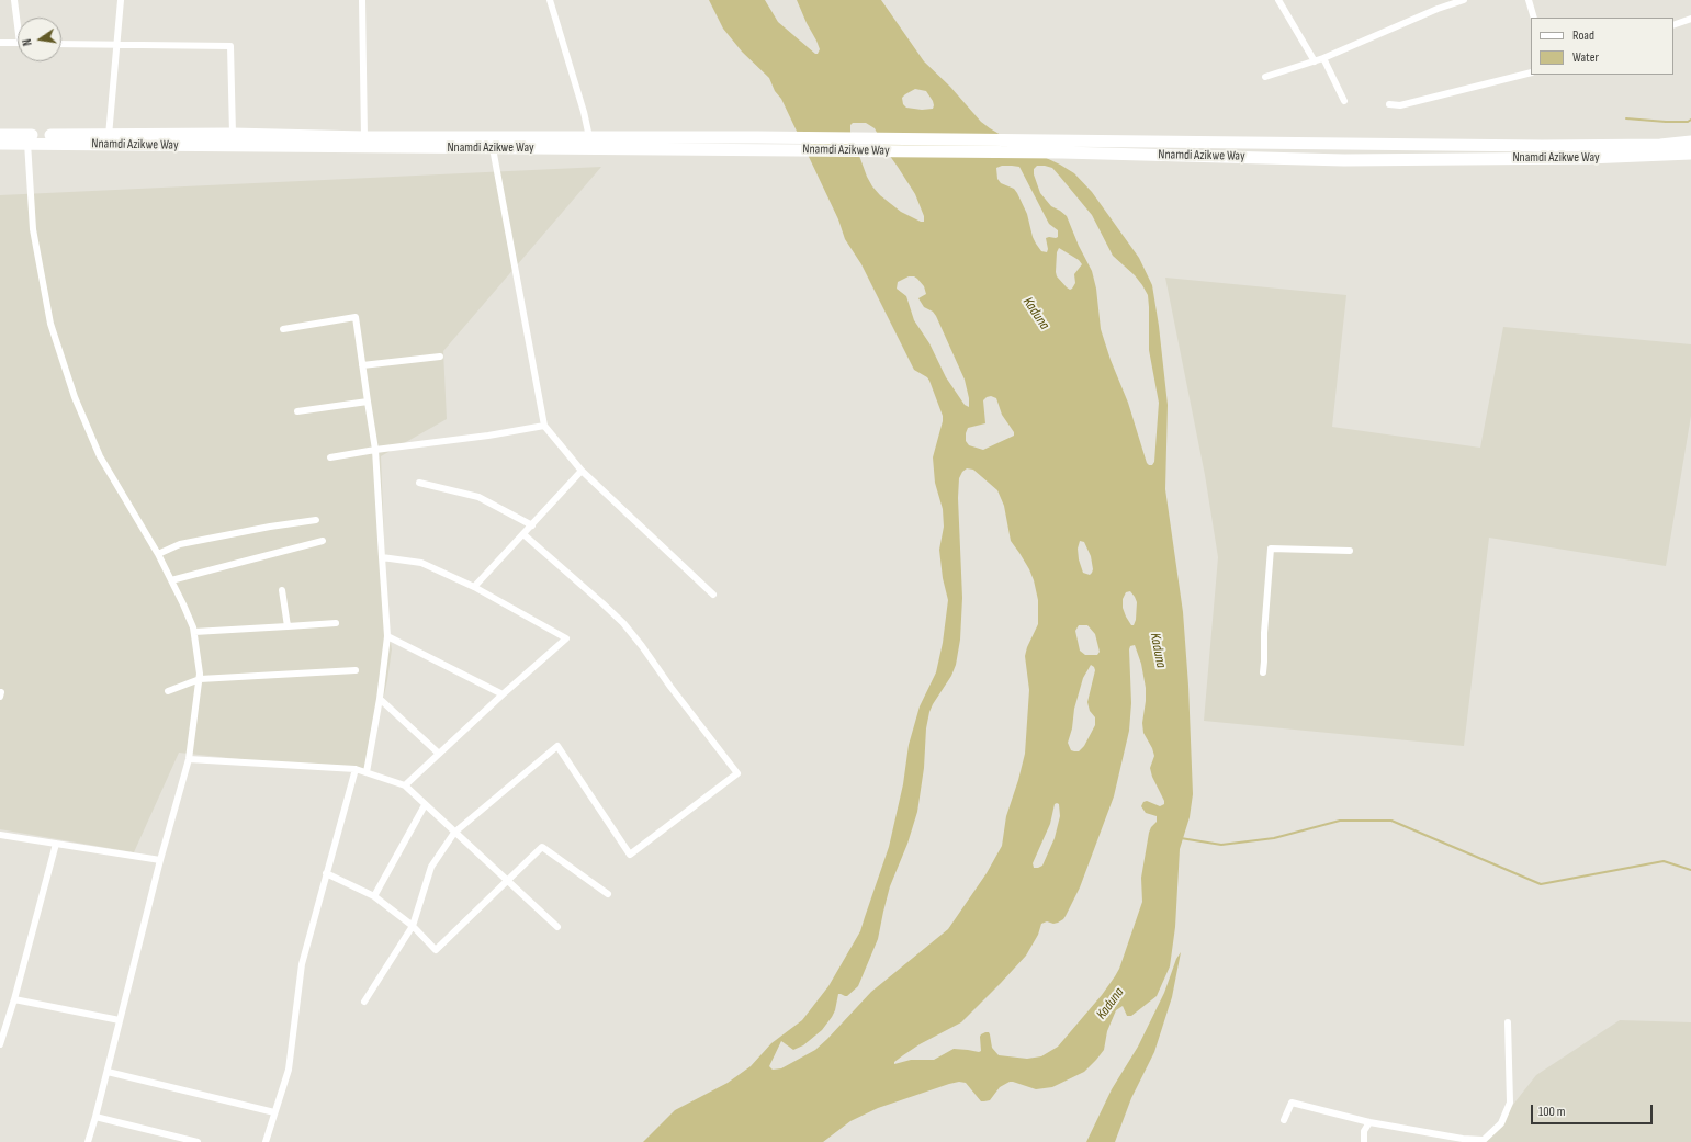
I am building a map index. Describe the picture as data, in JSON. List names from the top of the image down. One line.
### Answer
{"streets":{"highway":["Nnamdi Azikwe Way"]},"water":["Kaduna"],"legend":["Road","Water"],"scale_bar":"100 m","north":"left"}
